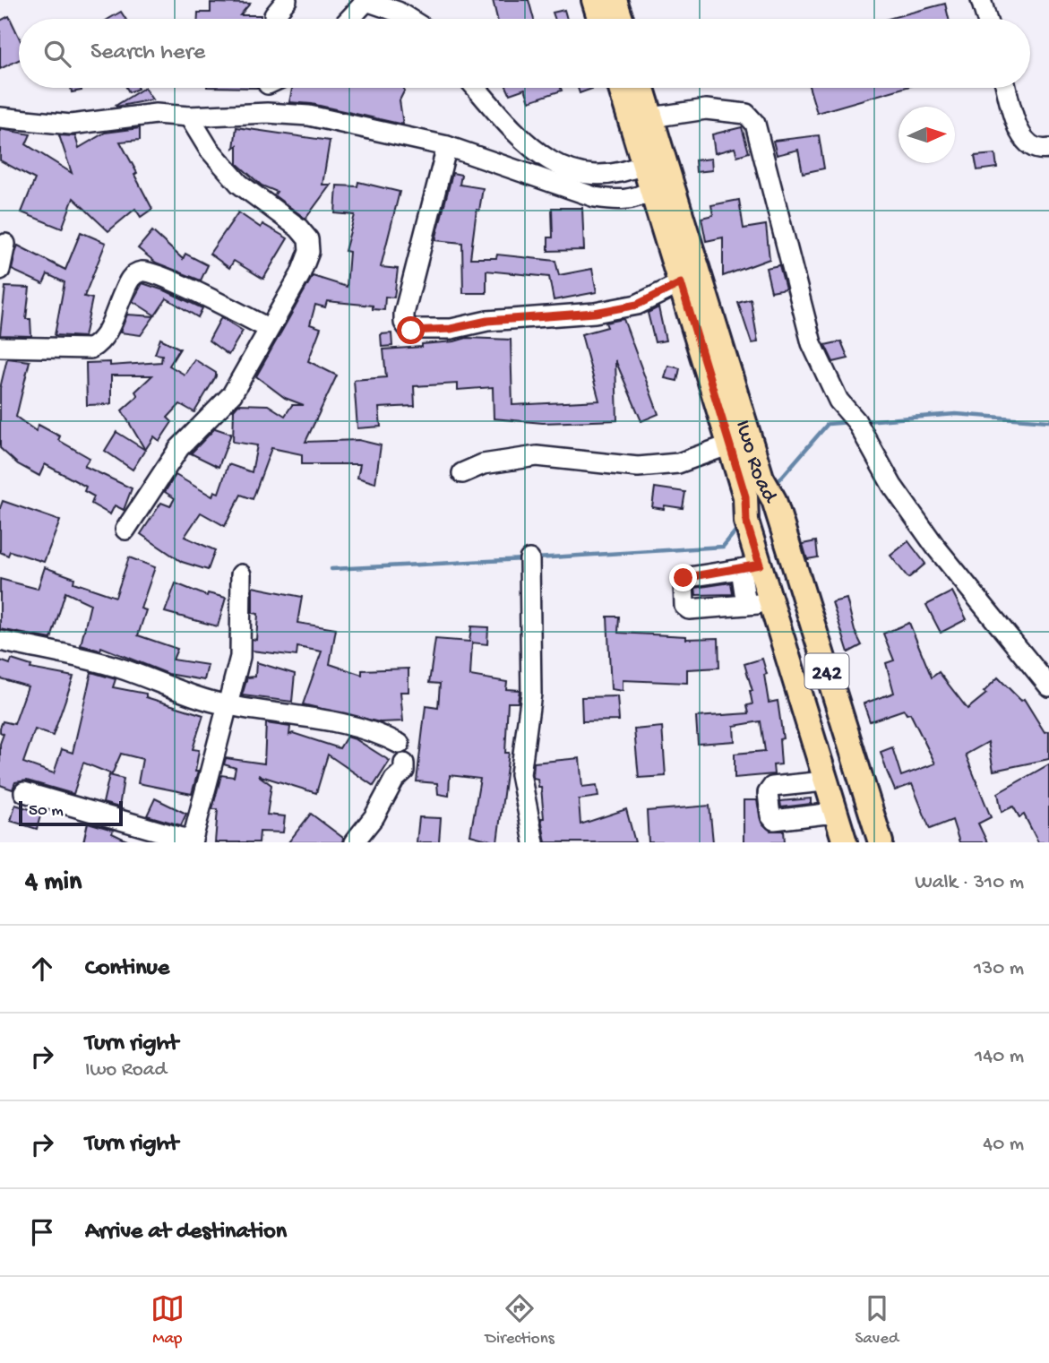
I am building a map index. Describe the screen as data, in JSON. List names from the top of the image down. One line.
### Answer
{"streets":{"main road":["Iwo Road","242"]},"scale_bar":"50 m","north":"right","page":{"search":"Search here","scale":"50 m","heading":["4 min","Walk · 310 m"],"list":[["Continue","130 m"],["Turn right","Iwo Road","140 m"],["Turn right","40 m"],"Arrive at destination"],"nav":["Map","Directions","Saved"]}}
